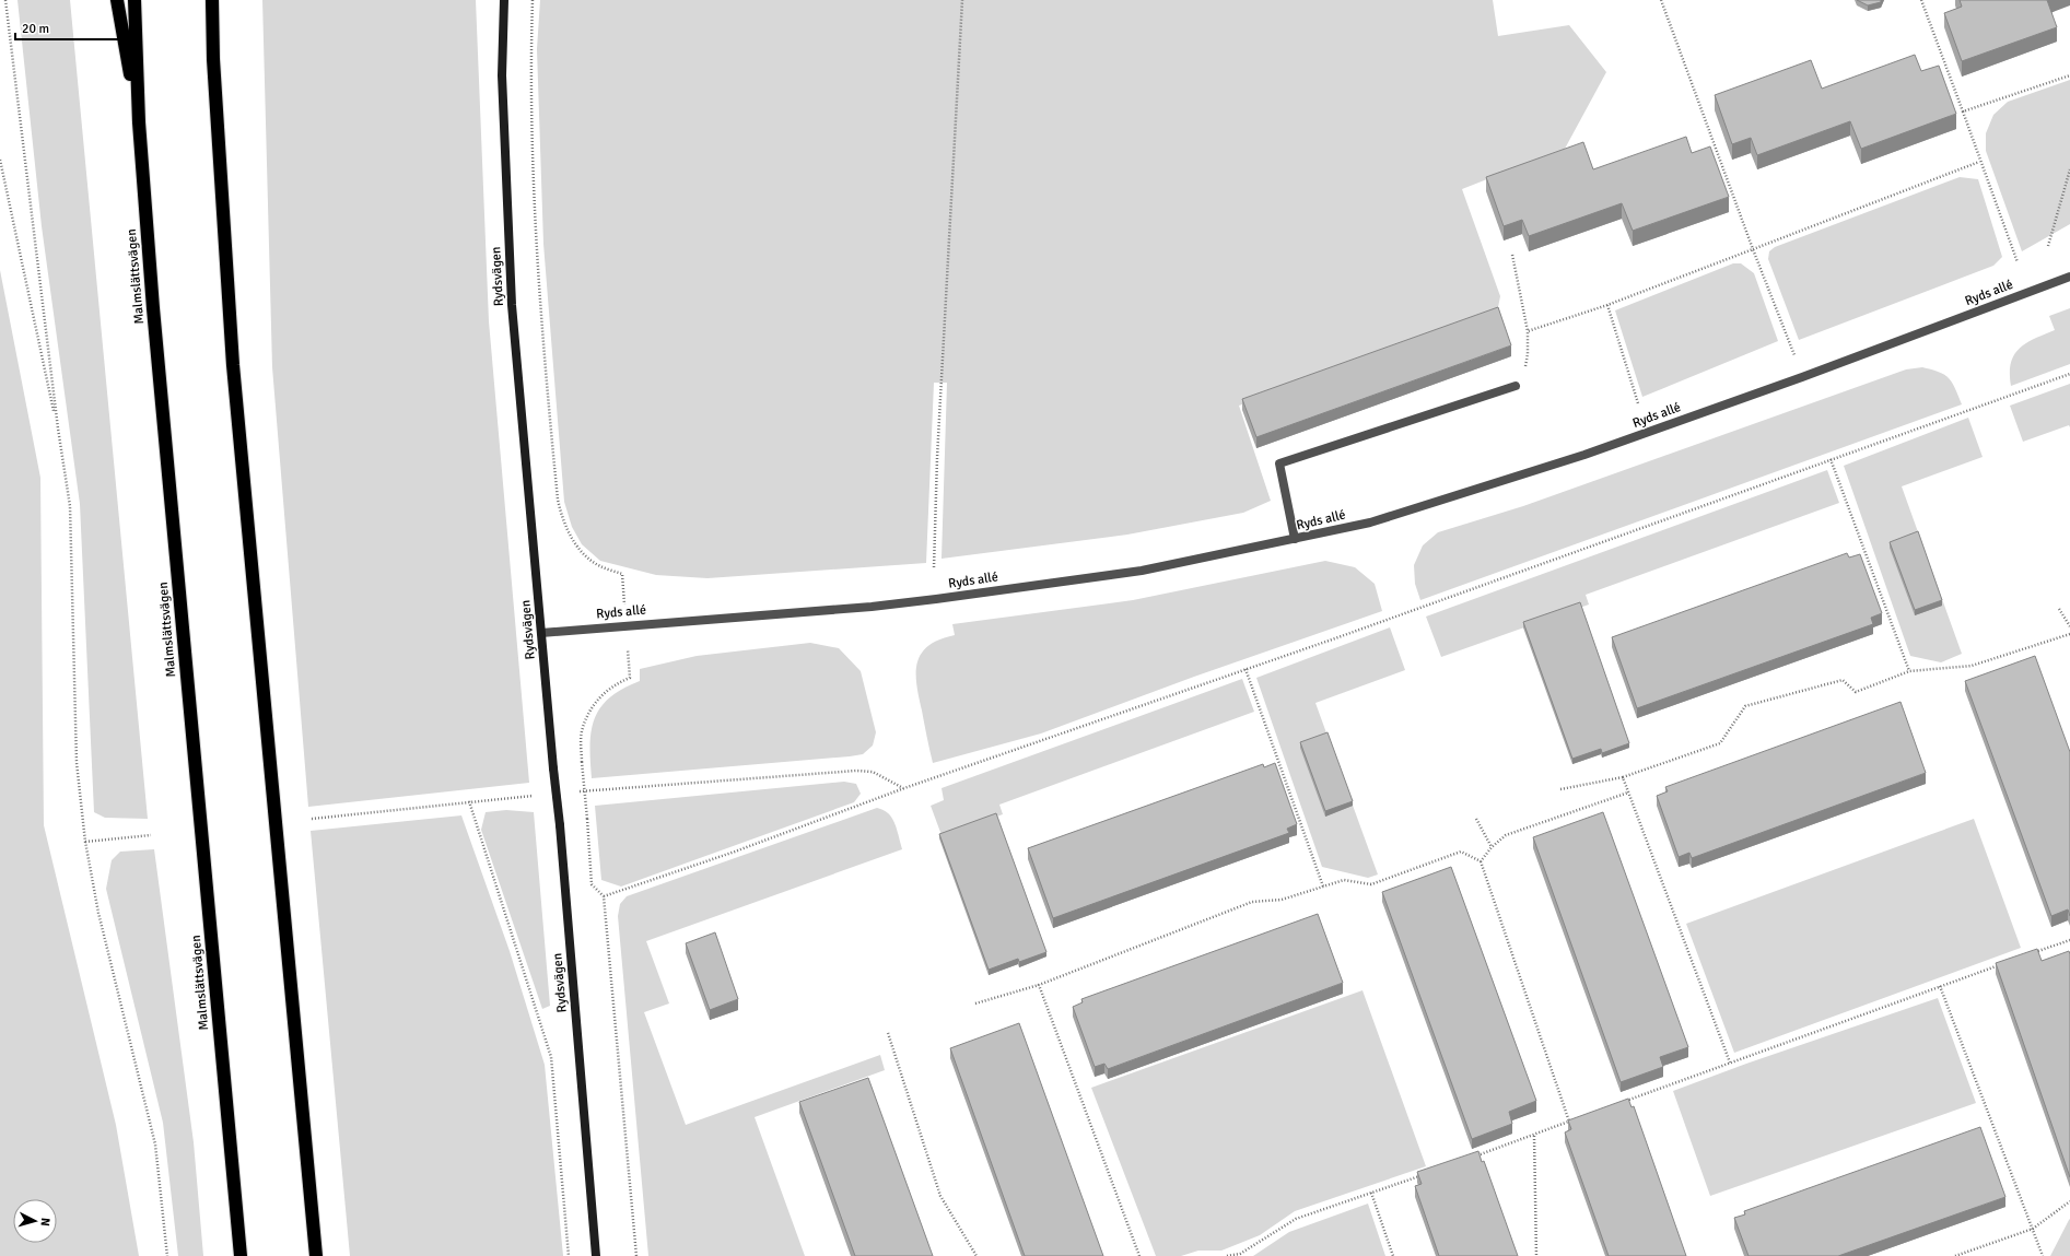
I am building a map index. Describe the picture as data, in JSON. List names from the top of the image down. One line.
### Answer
{"streets":{"highway":["Malmslättsvägen"],"street":["Rydsvägen","Ryds allé"]},"crossings":[["Rydsvägen","Ryds allé"]],"scale_bar":"20 m","north":"right"}
